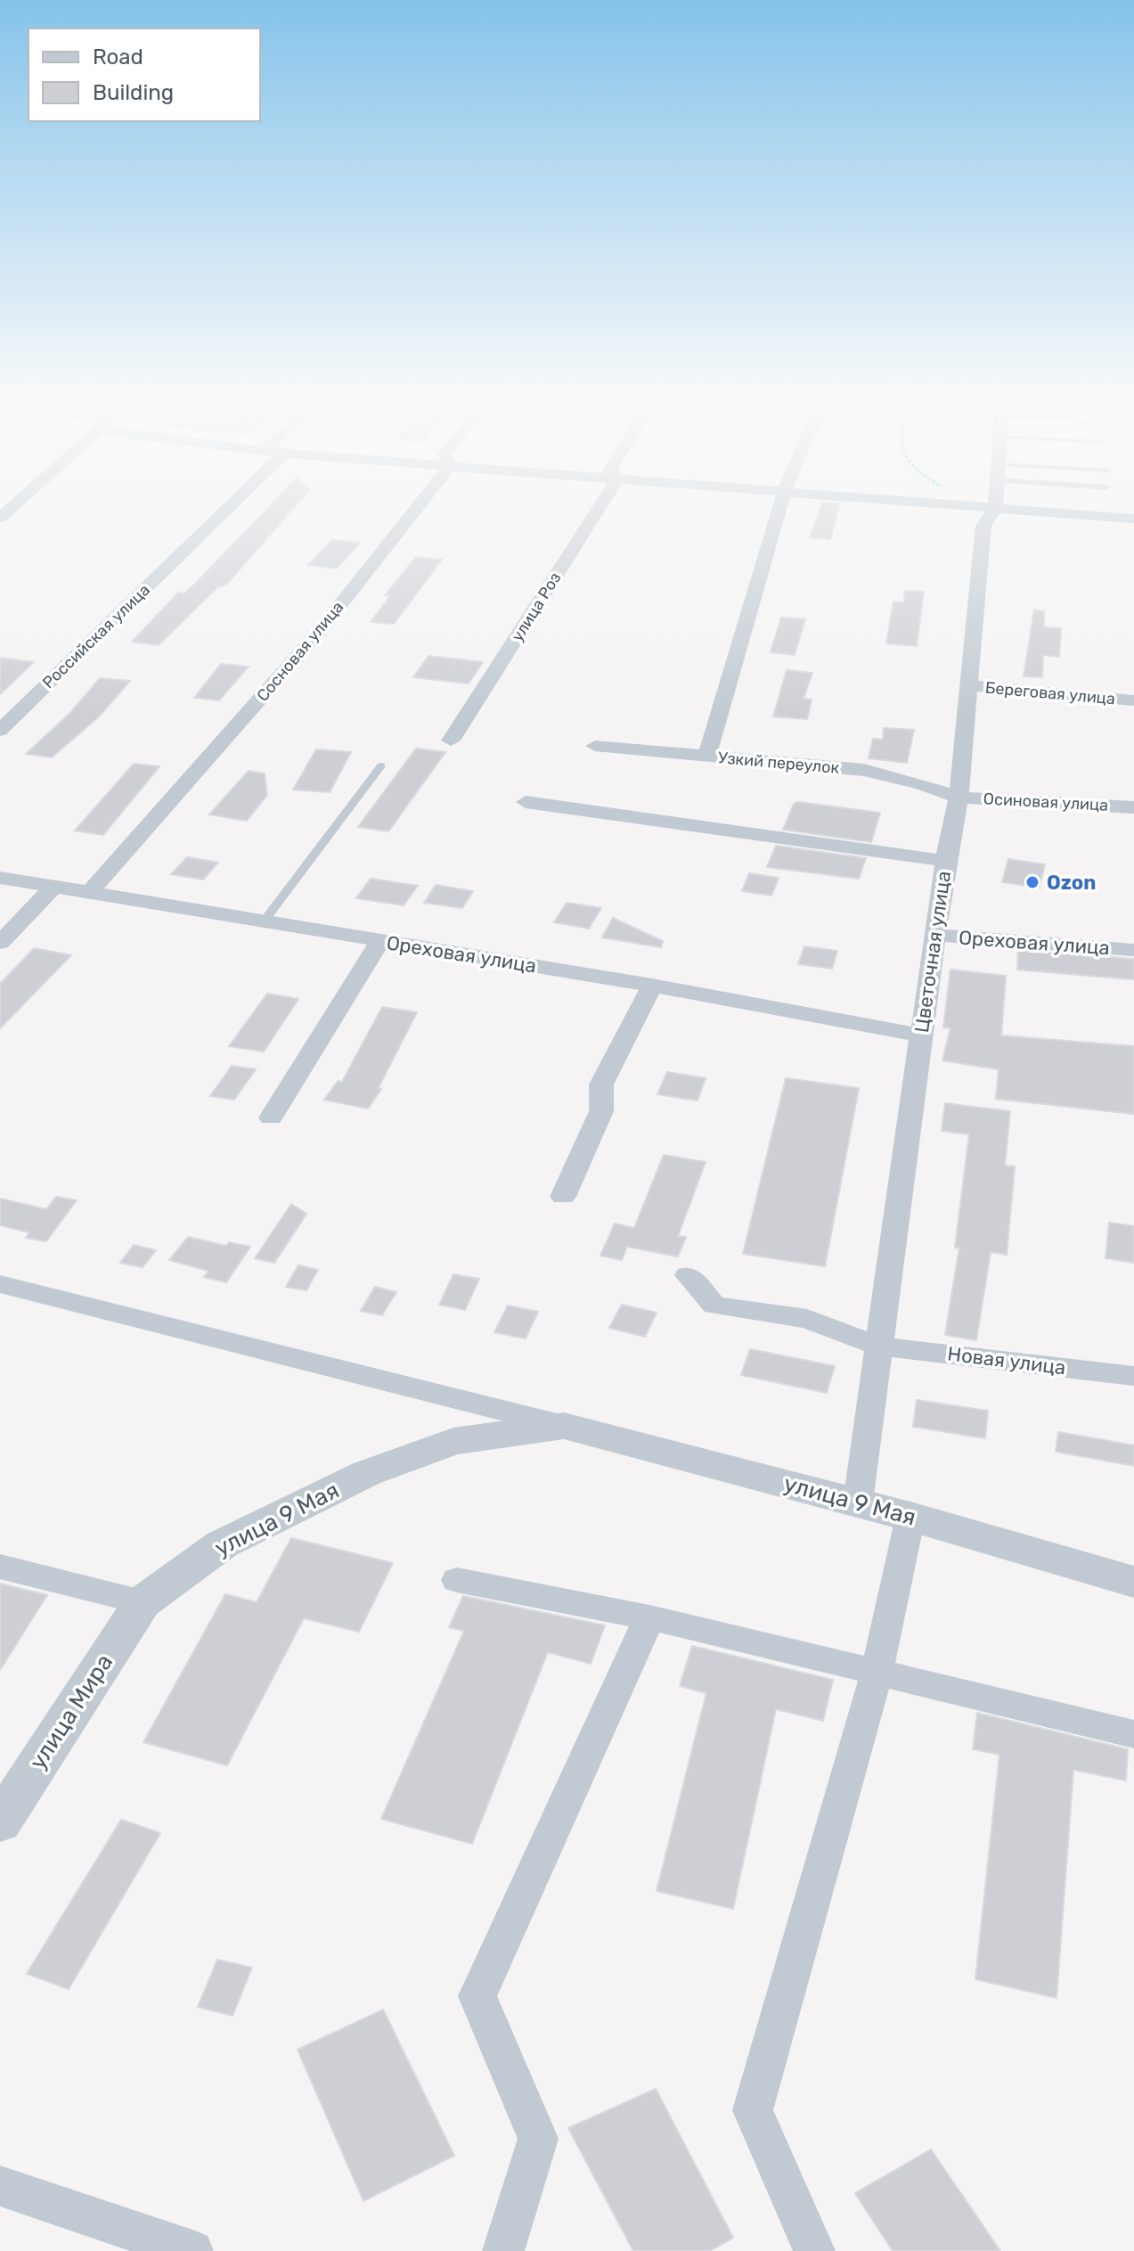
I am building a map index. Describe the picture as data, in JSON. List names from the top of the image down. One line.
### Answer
{"streets":{"street":["улица Роз","Российская улица","Сосновая улица","Береговая улица","Узкий переулок","Осиновая улица","Ореховая улица","Цветочная улица","Новая улица","улица 9 Мая","улица Мира"]},"crossings":[["Сосновая улица","Ореховая улица"],["Береговая улица","Цветочная улица"],["Узкий переулок","Осиновая улица"],["Узкий переулок","Цветочная улица"],["Осиновая улица","Цветочная улица"],["Ореховая улица","Цветочная улица"],["Цветочная улица","Новая улица"],["Цветочная улица","улица 9 Мая"],["улица 9 Мая","улица Мира"]],"places":["Ozon"],"legend":["Road","Building"]}
